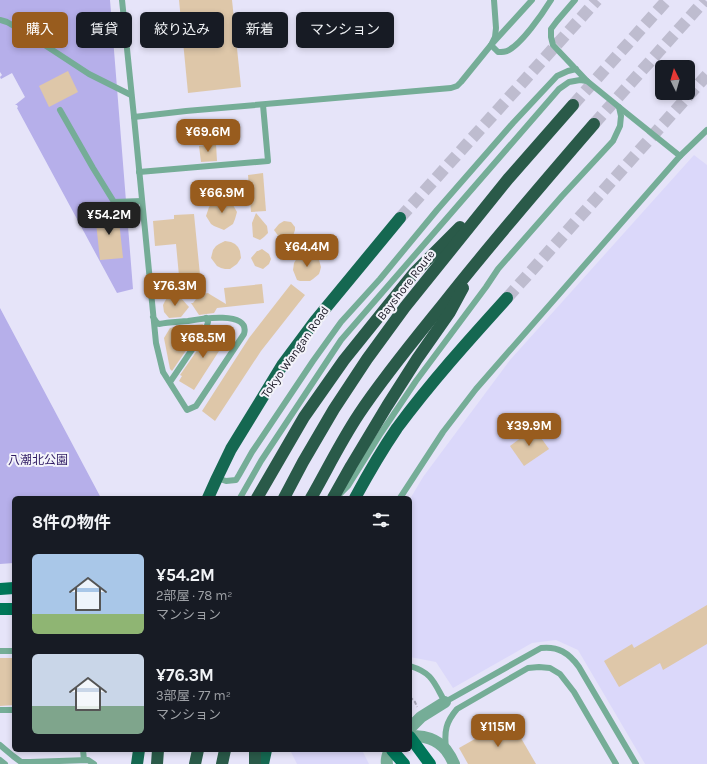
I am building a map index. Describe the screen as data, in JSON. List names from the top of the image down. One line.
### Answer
{"streets":{"highway":["Bayshore Route","Tokyo Wangan Road"]},"parks":["八潮北公園"],"north":"top","page":{"chip":["購入","賃貸","絞り込み","新着","マンション"],"price":["¥69.6M","¥66.9M","¥54.2M","¥64.4M","¥76.3M","¥68.5M","¥39.9M","¥115M"],"heading":"8件の物件","list":[{"name":"¥54.2M","note":"2部屋 · 78 m² · マンション"},{"name":"¥76.3M","note":"3部屋 · 77 m² · マンション"}]}}
